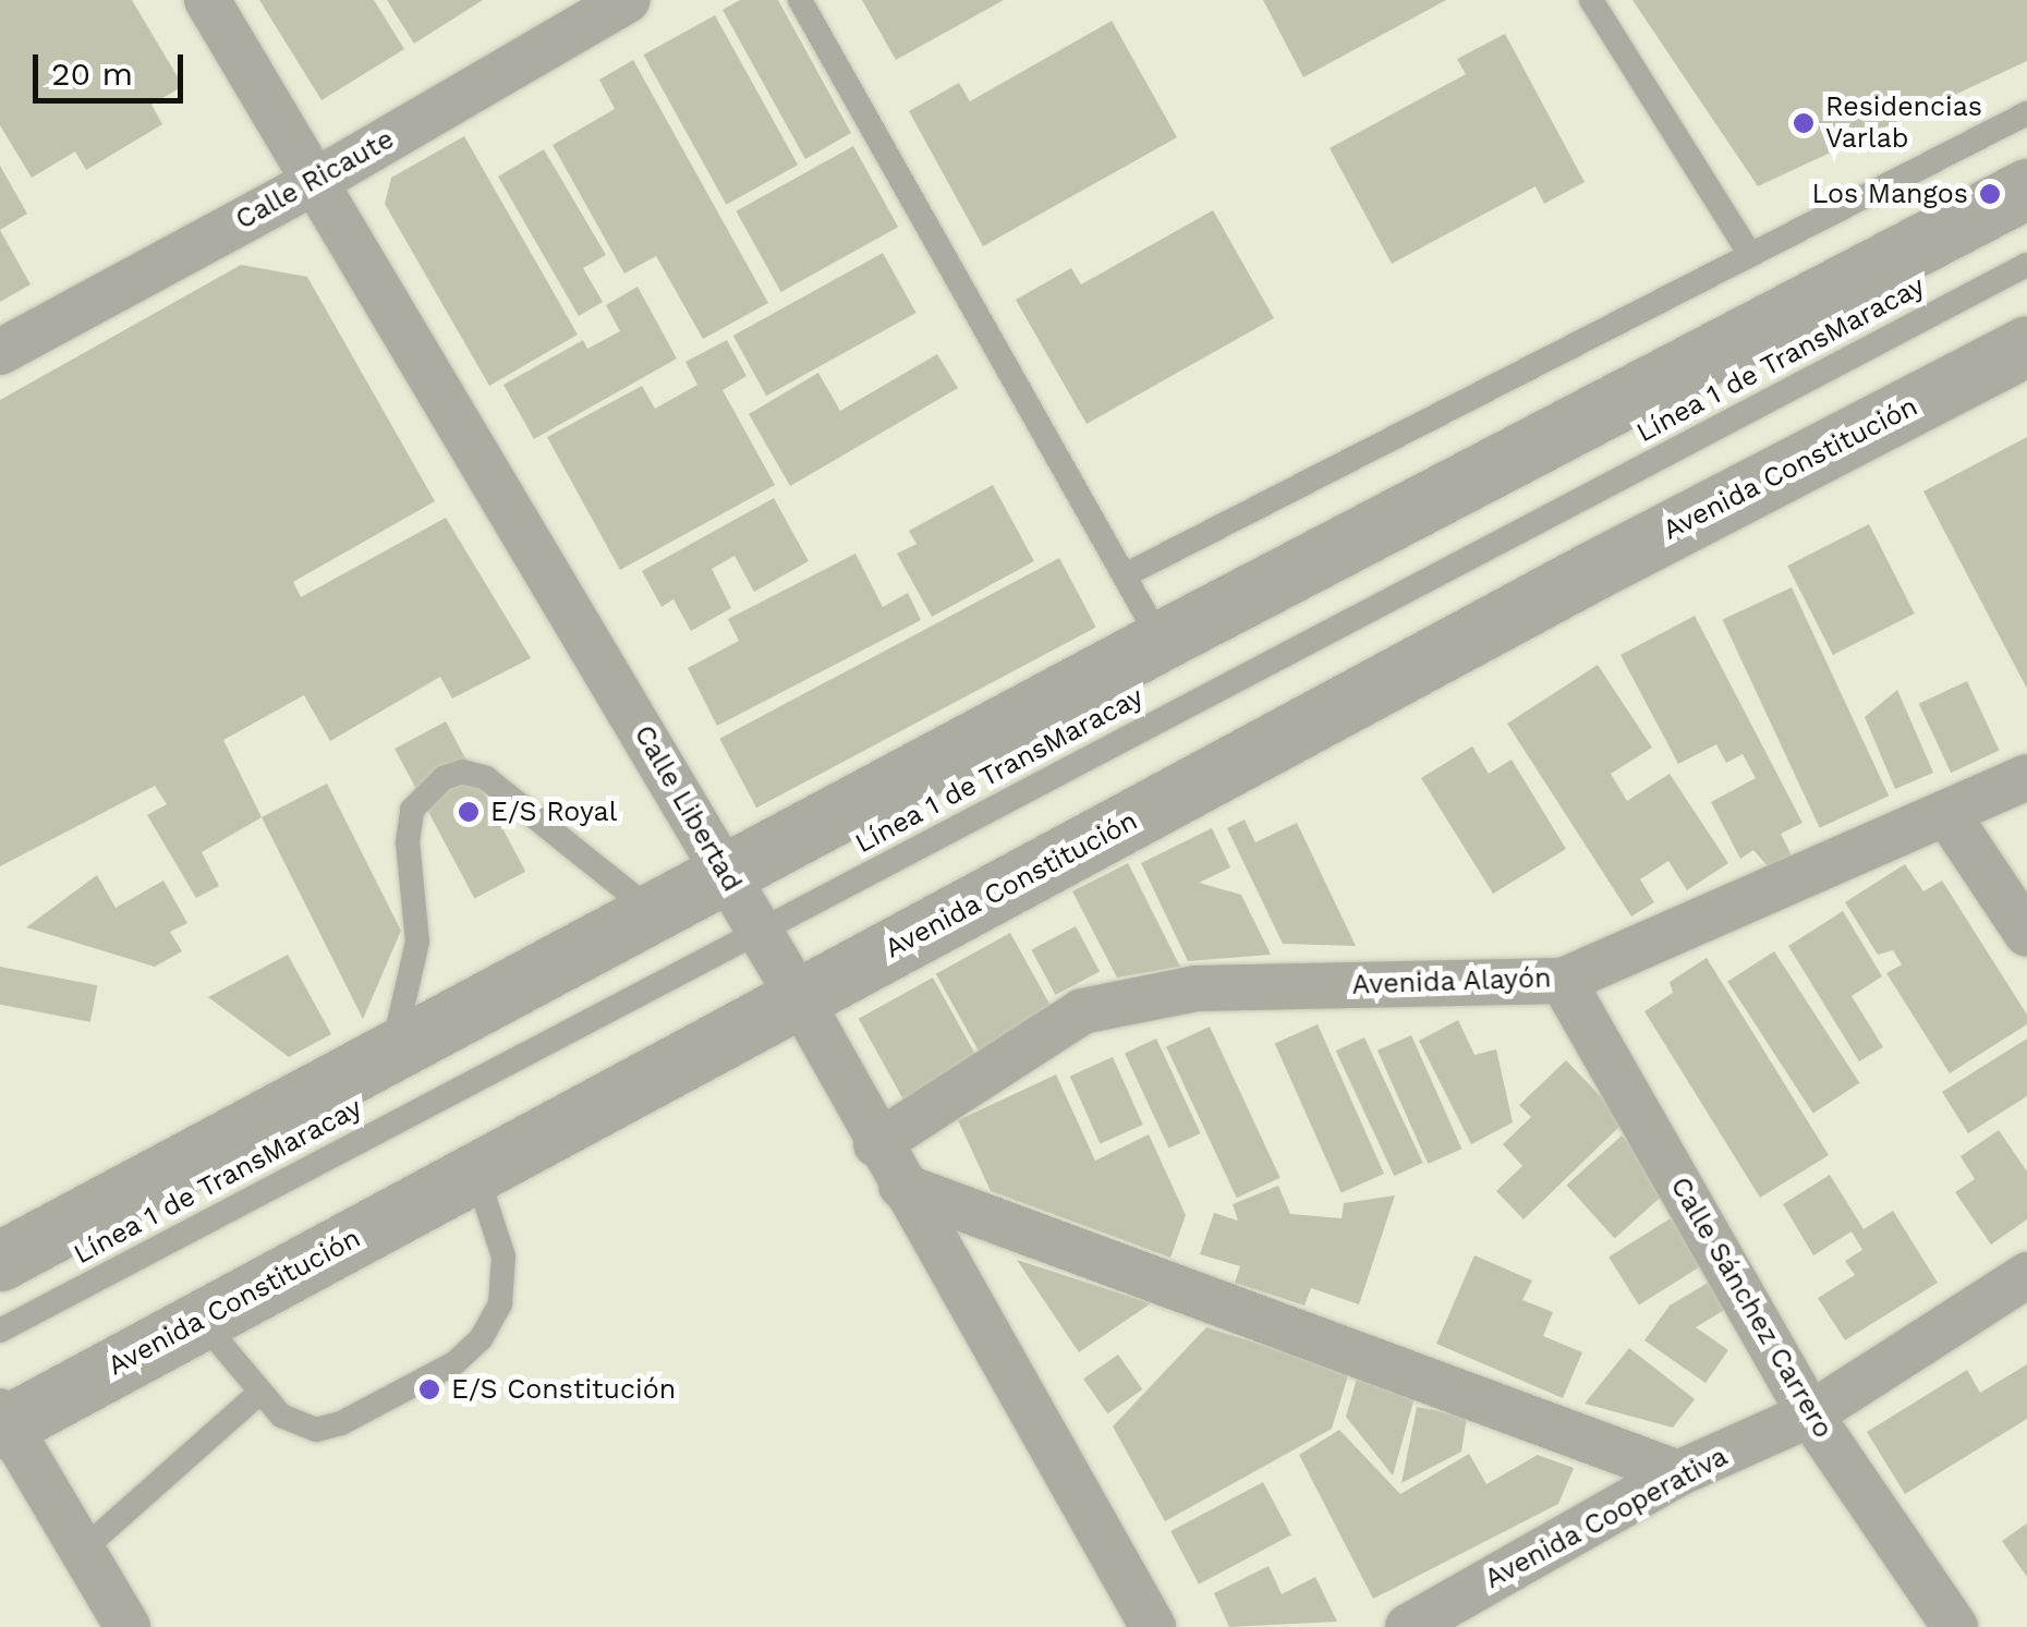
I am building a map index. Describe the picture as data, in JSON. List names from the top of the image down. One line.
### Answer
{"streets":{"street":["Calle Ricaute","Avenida Constitución","Calle Libertad","Avenida Alayón","Calle Sánchez Carrero","Avenida Cooperativa"],"lane":["Línea 1 de TransMaracay"]},"crossings":[["Calle Ricaute","Calle Libertad"],["Línea 1 de TransMaracay","Calle Libertad"],["Avenida Constitución","Calle Libertad"],["Calle Libertad","Avenida Alayón"],["Avenida Alayón","Calle Sánchez Carrero"],["Calle Sánchez Carrero","Avenida Cooperativa"]],"places":["Residencias Varlab","Los Mangos","E/S Royal","E/S Constitución"],"scale_bar":"20 m"}
